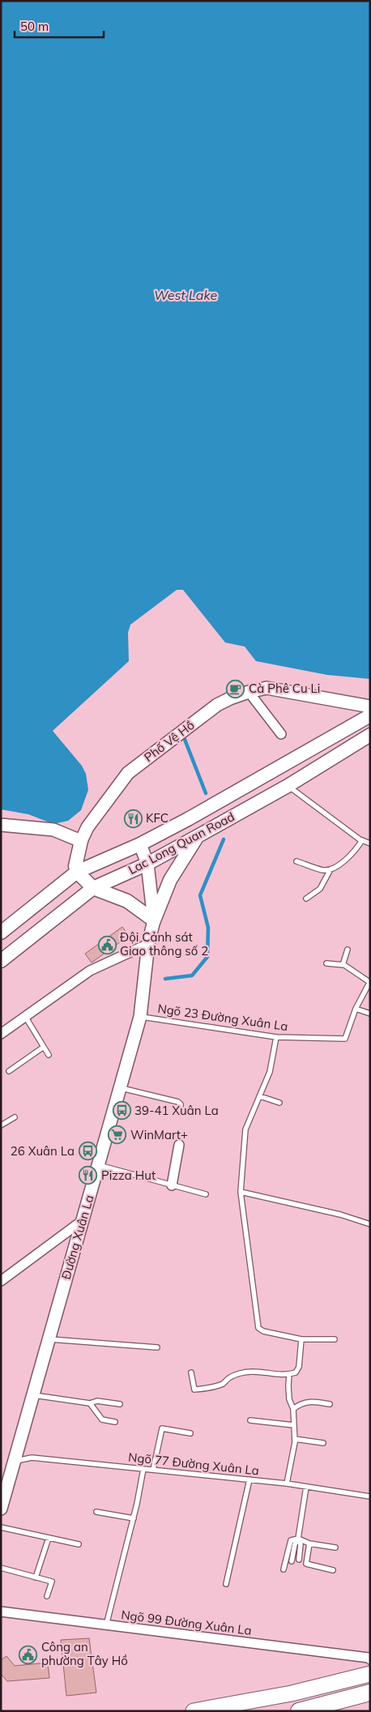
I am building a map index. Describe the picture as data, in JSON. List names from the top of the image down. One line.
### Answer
{"streets":{"main road":["Lac Long Quan Road"],"street":["Phố Vệ Hồ","Đường Xuân La","Ngõ 99 Đường Xuân La"],"lane":["Ngõ 23 Đường Xuân La","Ngõ 77 Đường Xuân La"]},"crossings":[["Lac Long Quan Road","Đường Xuân La"],["Ngõ 23 Đường Xuân La","Đường Xuân La"],["Đường Xuân La","Ngõ 77 Đường Xuân La"]],"water":["West Lake"],"places":{"cafe":["Cà Phê Cu Li"],"restaurant":["KFC","Pizza Hut"],"public building":["Đội Cảnh sát Giao thông số 2","Công an phường Tây Hồ"],"bus stop":["39-41 Xuân La","26 Xuân La"],"supermarket":["WinMart+"]},"scale_bar":"50 m"}
